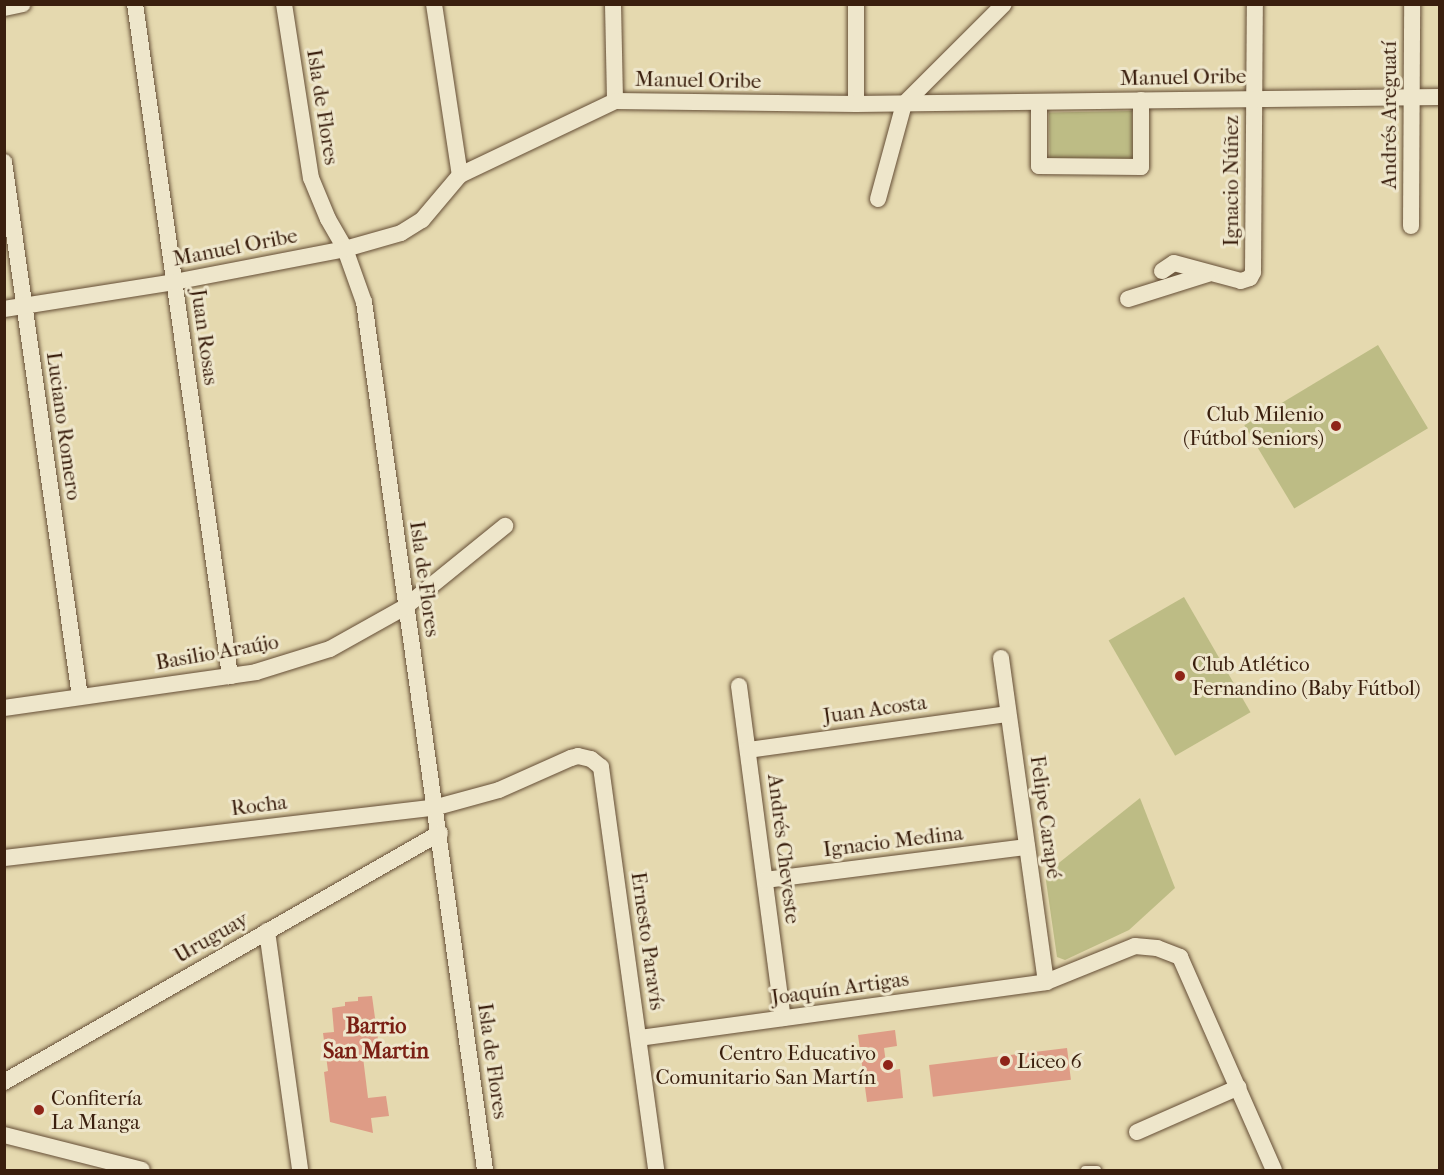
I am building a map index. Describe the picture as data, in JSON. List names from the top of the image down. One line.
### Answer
{"streets":{"street":["Manuel Oribe","Isla de Flores","Andrés Areguatí","Ignacio Núñez","Juan Rosas","Luciano Romero","Basilio Araújo","Juan Acosta","Rocha","Felipe Carapé","Ignacio Medina","Andrés Cheveste","Uruguay","Ernesto Paravís","Joaquín Artigas"]},"crossings":[["Manuel Oribe","Isla de Flores"],["Manuel Oribe","Andrés Areguatí"],["Manuel Oribe","Ignacio Núñez"],["Manuel Oribe","Juan Rosas"],["Manuel Oribe","Luciano Romero"],["Isla de Flores","Basilio Araújo"],["Isla de Flores","Rocha"],["Isla de Flores","Uruguay"],["Juan Rosas","Basilio Araújo"],["Luciano Romero","Basilio Araújo"],["Juan Acosta","Felipe Carapé"],["Juan Acosta","Andrés Cheveste"],["Rocha","Ernesto Paravís"],["Felipe Carapé","Ignacio Medina"],["Felipe Carapé","Joaquín Artigas"],["Ignacio Medina","Andrés Cheveste"],["Andrés Cheveste","Joaquín Artigas"],["Ernesto Paravís","Joaquín Artigas"]],"districts":["Barrio San Martin"],"places":["Club Milenio (Fútbol Seniors)","Club Atlético Fernandino (Baby Fútbol)","Liceo 6","Centro Educativo Comunitario San Martín","Confitería La Manga"]}
